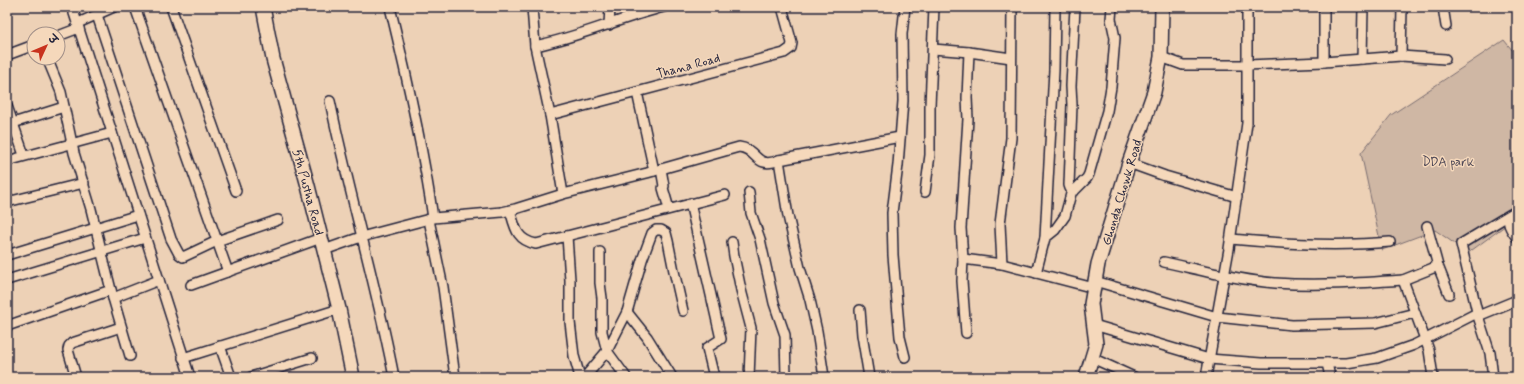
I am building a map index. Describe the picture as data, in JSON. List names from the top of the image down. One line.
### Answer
{"streets":{"street":["Thana Road","5th Pustha Road","Ghonda Chowk Road"]},"parks":["DDA park"],"north":"top right"}
